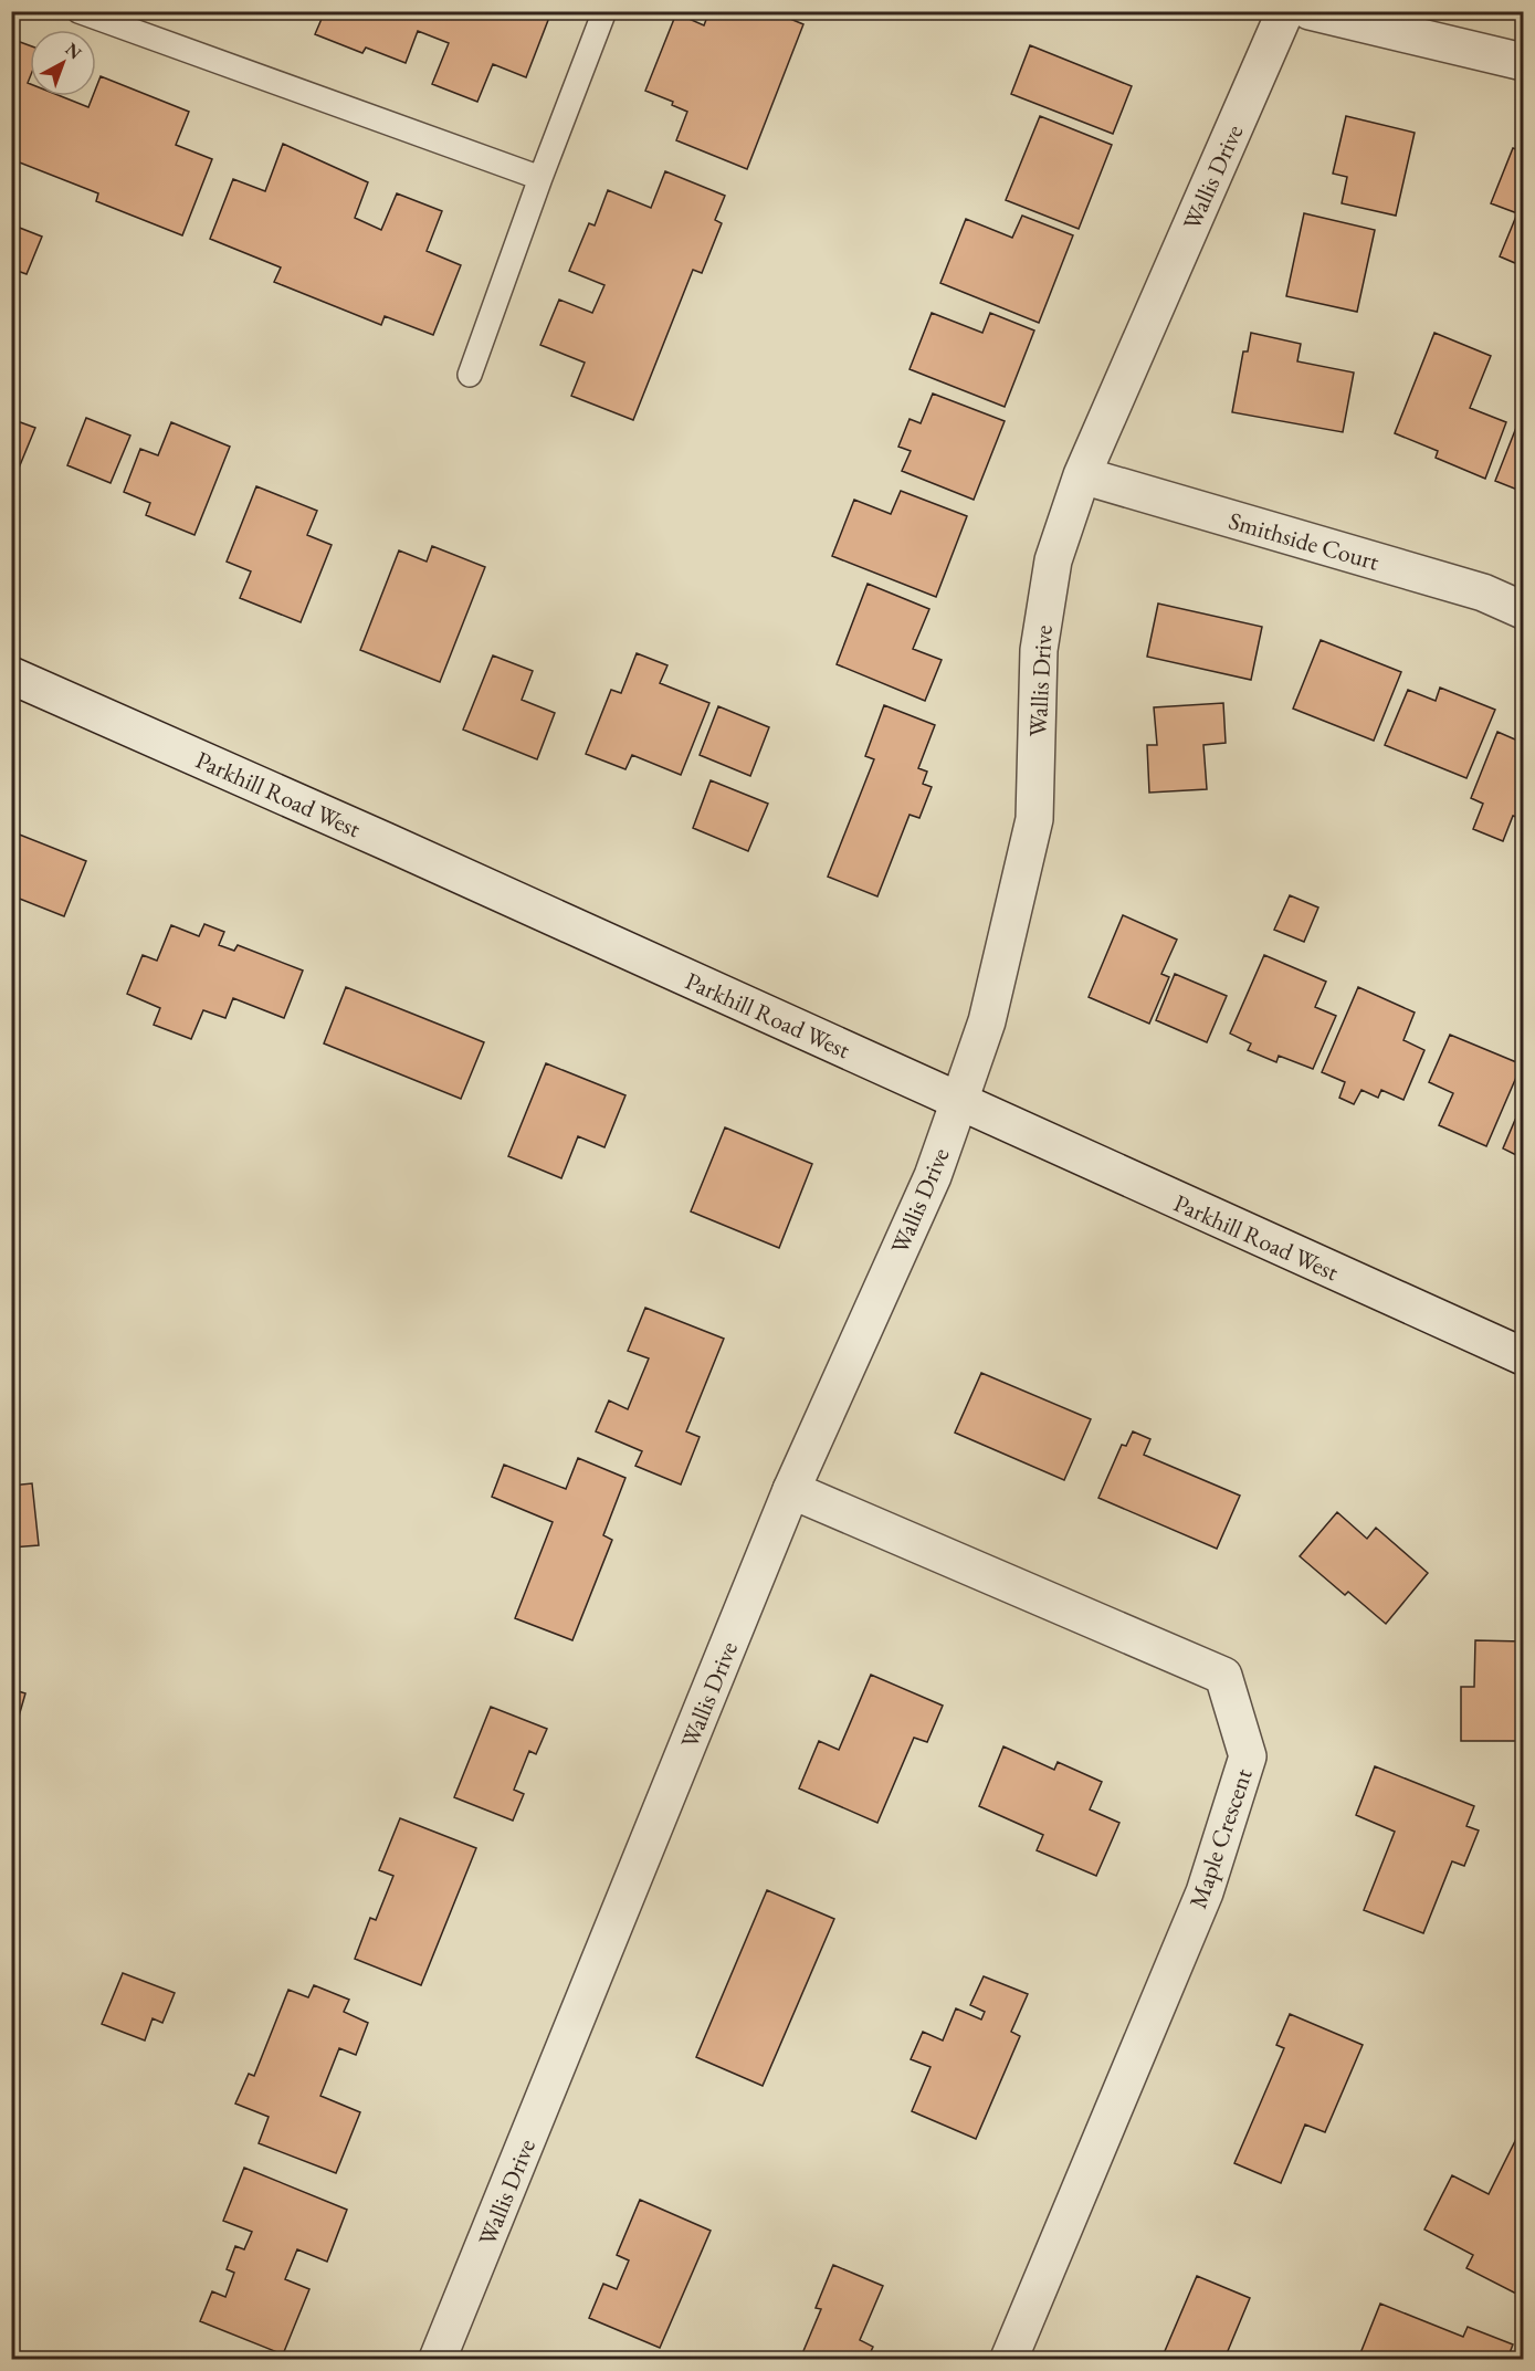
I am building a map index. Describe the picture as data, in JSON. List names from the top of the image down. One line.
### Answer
{"streets":{"street":["Wallis Drive","Smithside Court","Parkhill Road West","Maple Crescent"]},"crossings":[["Wallis Drive","Smithside Court"],["Wallis Drive","Parkhill Road West"],["Wallis Drive","Maple Crescent"]],"north":"top right"}
